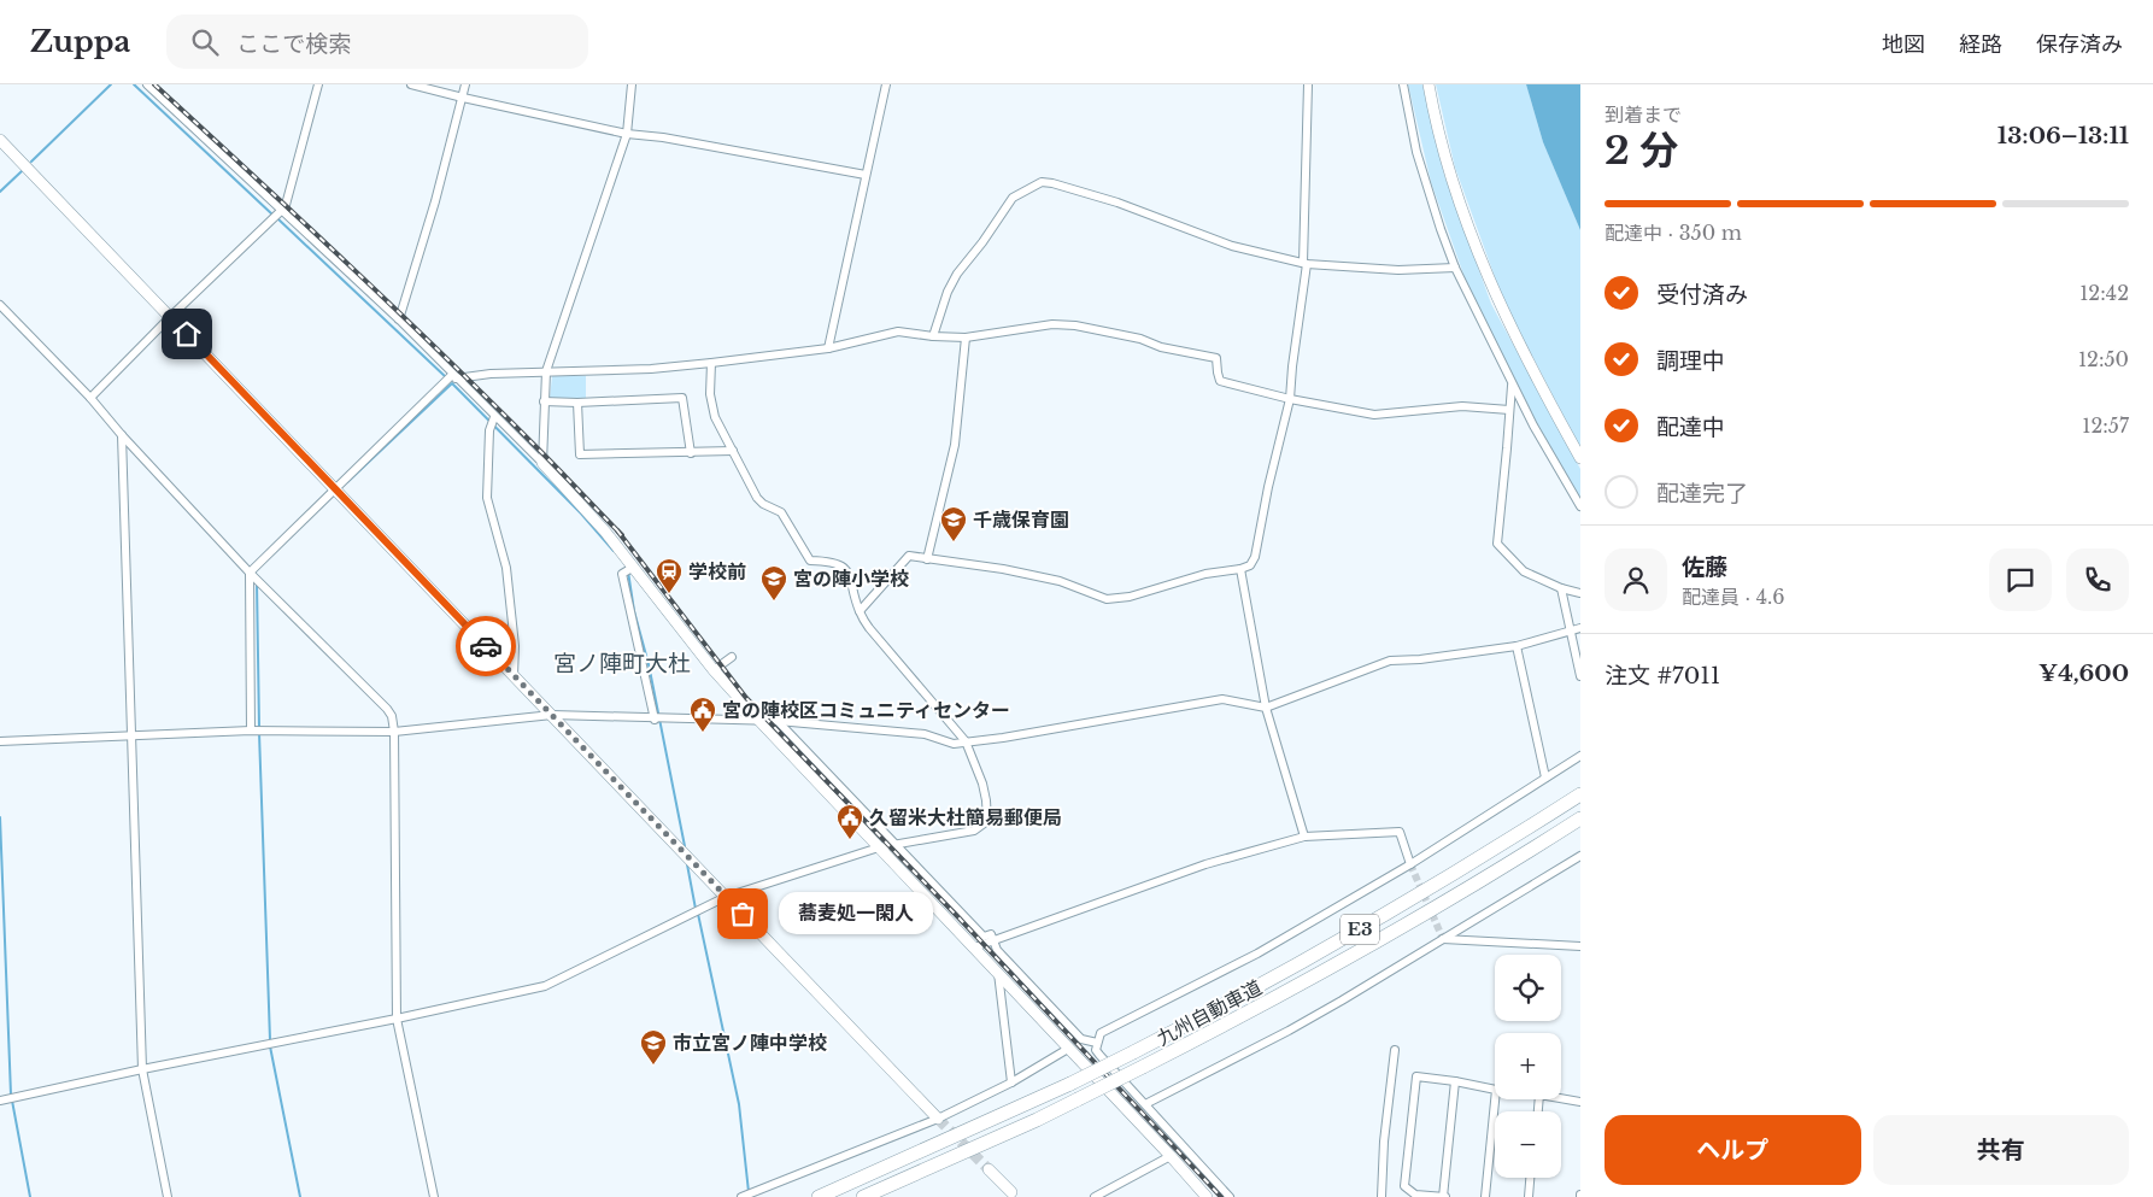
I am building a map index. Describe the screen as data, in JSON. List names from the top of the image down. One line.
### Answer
{"streets":{"highway":["E3","九州自動車道"]},"districts":["宮ノ陣町大杜"],"places":{"school or university":["千歳保育園","宮の陣小学校","市立宮ノ陣中学校"],"station":["学校前"],"public building":["宮の陣校区コミュニティセンター","久留米大杜簡易郵便局"],"other":["蕎麦処一閑人"]},"page":{"header":"Zuppa","search":"ここで検索","nav":["地図","経路","保存済み"],"heading":["2 分","到着まで","13:06–13:11"],"panel":["佐藤","配達員 · 4.6","注文 #7011","¥4,600"],"bar":"配達中 · 350 m","list":[["受付済み","12:42"],["調理中","12:50"],["配達中","12:57"],"配達完了"],"bubble":"蕎麦処一閑人","map_buttons":["+","−"],"buttons":["ヘルプ","共有"]}}
